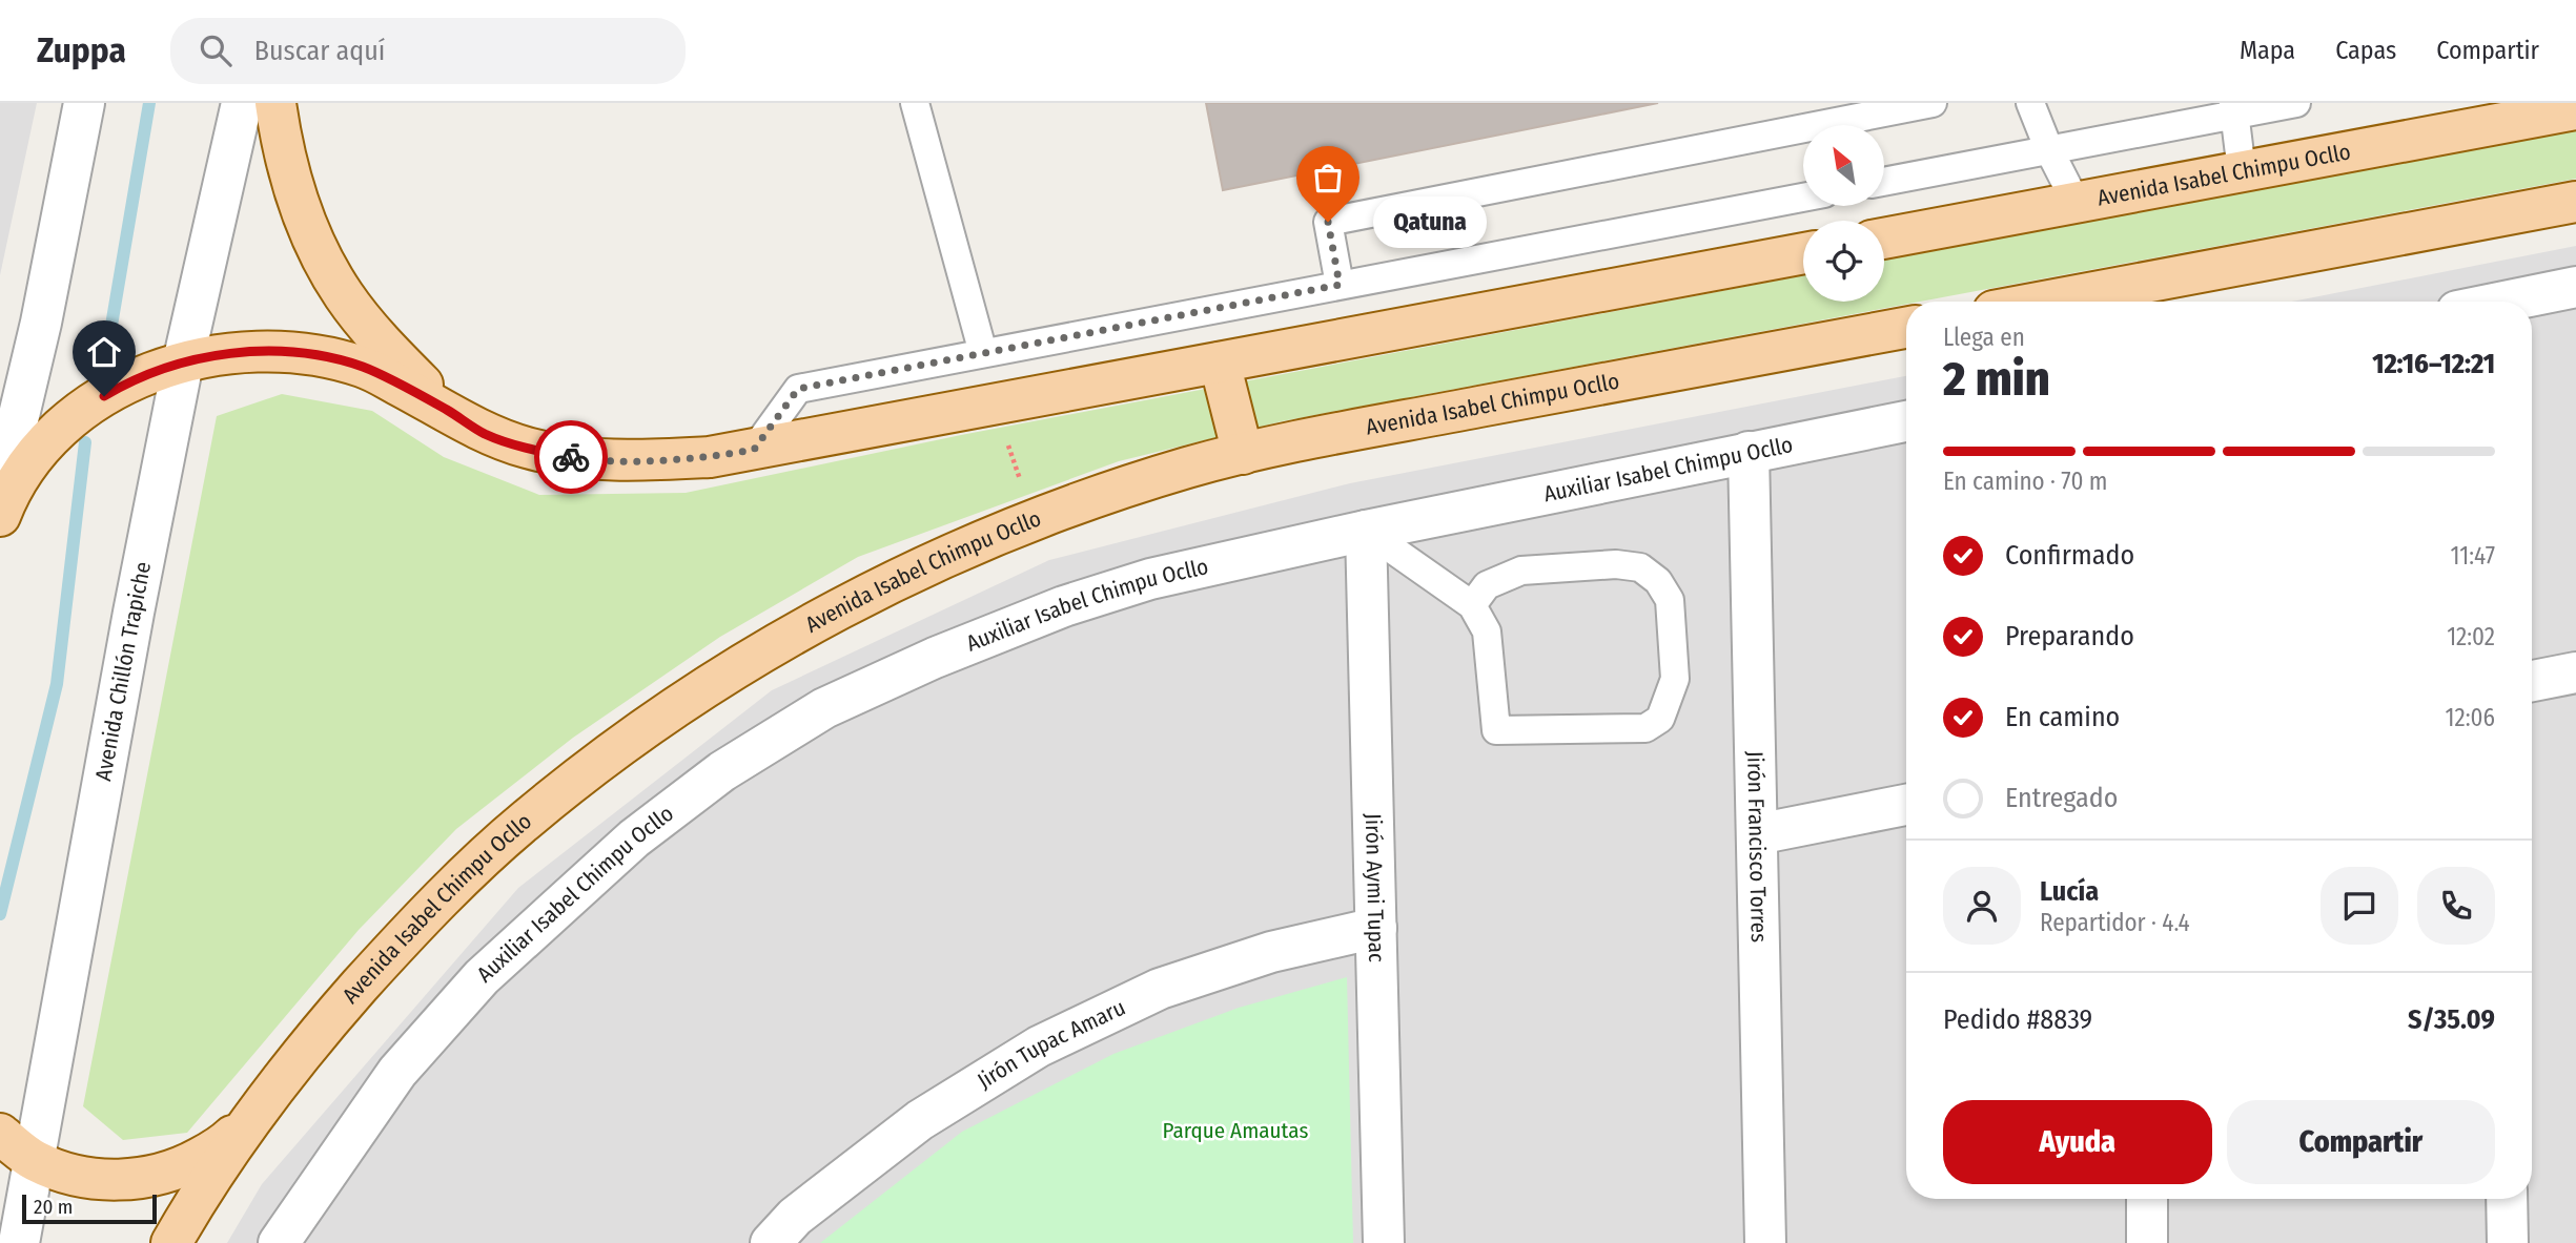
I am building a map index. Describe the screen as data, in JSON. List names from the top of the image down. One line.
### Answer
{"streets":{"main road":["Avenida Isabel Chimpu Ocllo"],"street":["Auxiliar Isabel Chimpu Ocllo","Avenida Chillón Trapiche","Jirón Francisco Torres","Jirón Aymi Tupac","Jirón Tupac Amaru"]},"crossings":[["Auxiliar Isabel Chimpu Ocllo","Jirón Francisco Torres"],["Auxiliar Isabel Chimpu Ocllo","Jirón Aymi Tupac"],["Jirón Aymi Tupac","Jirón Tupac Amaru"]],"parks":["Parque Amautas"],"places":["Qatuna"],"scale_bar":"20 m","north":"top left","page":{"header":"Zuppa","search":"Buscar aquí","nav":["Mapa","Capas","Compartir"],"bubble":"Qatuna","heading":["2 min","Llega en","12:16–12:21"],"panel":["Lucía","Repartidor · 4.4","Pedido #8839","S/35.09"],"bar":"En camino · 70 m","list":[["Confirmado","11:47"],["Preparando","12:02"],["En camino","12:06"],"Entregado"],"buttons":["Ayuda","Compartir"],"scale":"20 m"}}
